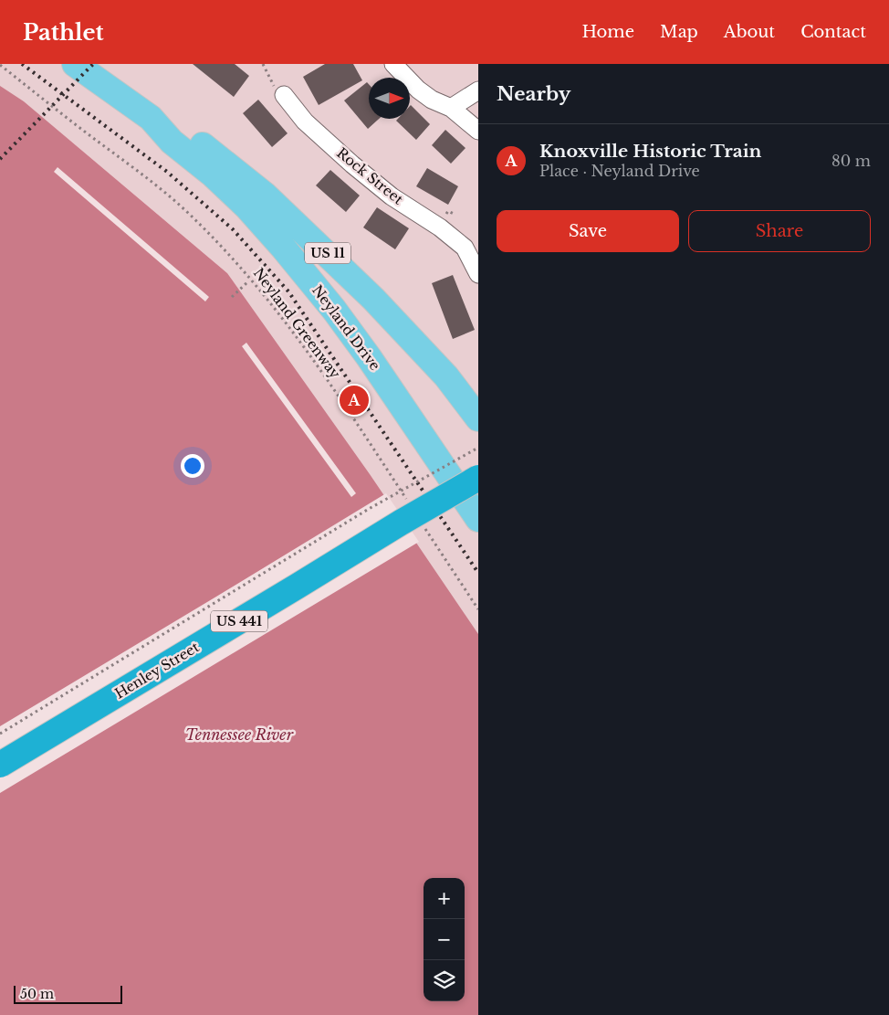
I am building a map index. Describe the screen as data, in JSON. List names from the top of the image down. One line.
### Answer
{"streets":{"highway":["US 441","Henley Street"],"main road":["US 11","Neyland Drive"],"street":["Rock Street"],"path":["Neyland Greenway"]},"water":["Tennessee River"],"scale_bar":"50 m","north":"right","page":{"header":"Pathlet","nav":["Home","Map","About","Contact"],"heading":"Nearby","list":[{"mark":"A","name":"Knoxville Historic Train","note":"Place · Neyland Drive","value":"80 m"}],"buttons":["Save","Share"],"pins":"A","map_buttons":["+","−"],"scale":"50 m"}}
